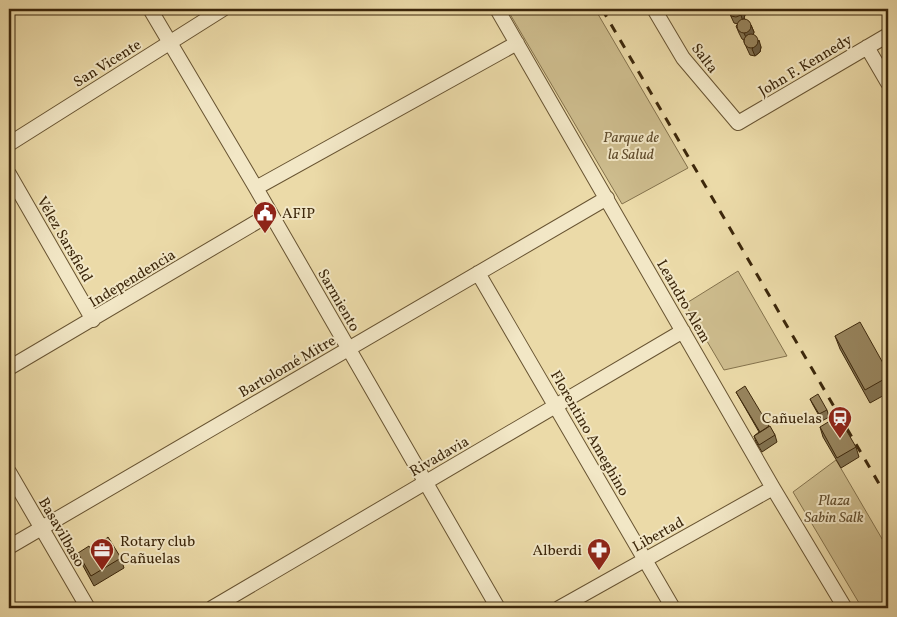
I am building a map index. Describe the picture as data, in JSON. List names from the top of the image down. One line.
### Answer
{"streets":{"street":["Salta","San Vicente","John F. Kennedy","Vélez Sarsfield","Independencia","Sarmiento","Leandro Alem","Bartolomé Mitre","Florentino Ameghino","Rivadavia","Basavilbaso","Libertad"]},"crossings":[["Salta","John F. Kennedy"],["San Vicente","Sarmiento"],["Vélez Sarsfield","Independencia"],["Independencia","Sarmiento"],["Sarmiento","Bartolomé Mitre"],["Sarmiento","Rivadavia"],["Leandro Alem","Bartolomé Mitre"],["Leandro Alem","Rivadavia"],["Leandro Alem","Libertad"],["Bartolomé Mitre","Florentino Ameghino"],["Bartolomé Mitre","Basavilbaso"],["Florentino Ameghino","Rivadavia"],["Florentino Ameghino","Libertad"]],"parks":["Parque de la Salud","Plaza Sabin Salk"],"places":{"public building":["AFIP"],"station":["Cañuelas"],"office":["Rotary club Cañuelas"],"pharmacy":["Alberdi"]}}
